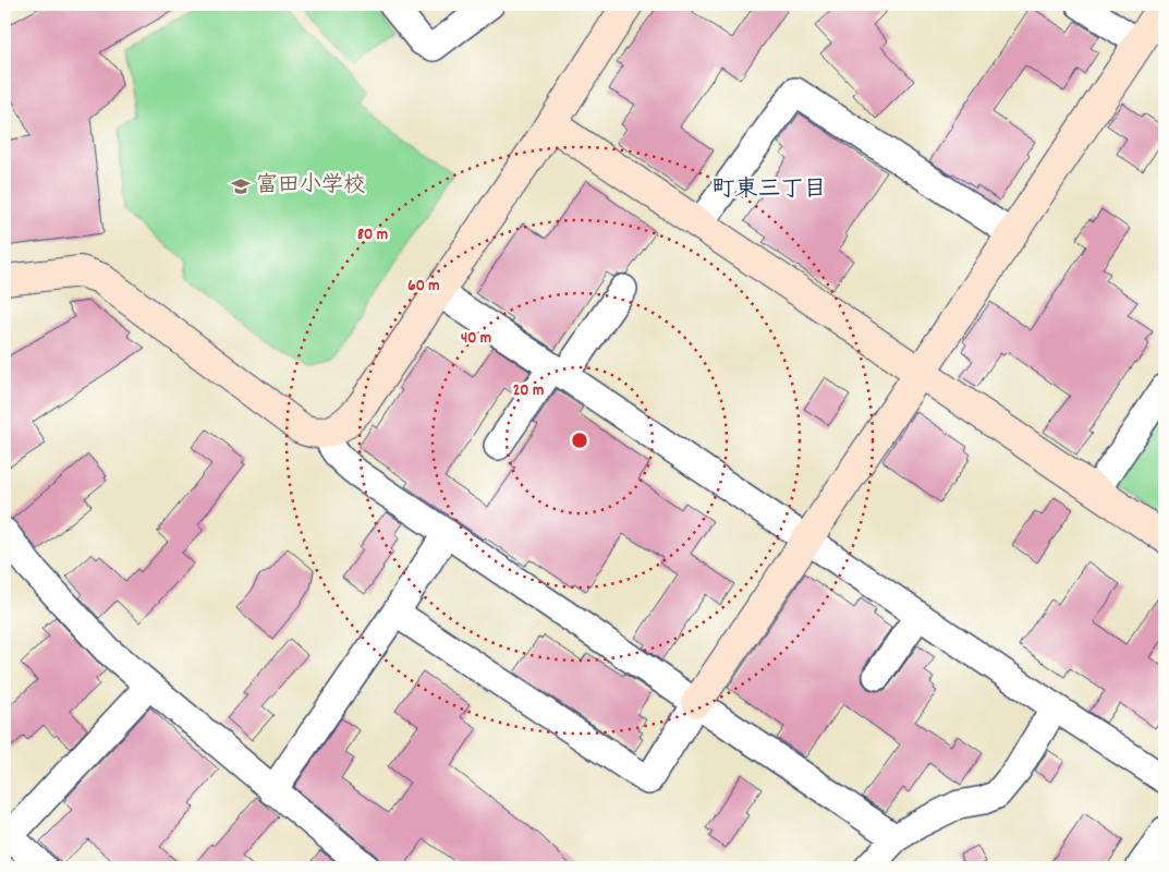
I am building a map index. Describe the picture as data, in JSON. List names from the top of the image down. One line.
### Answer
{"districts":["町東三丁目"],"places":{"school or university":["富田小学校"]},"rings":["80 m","60 m","40 m","20 m"]}
